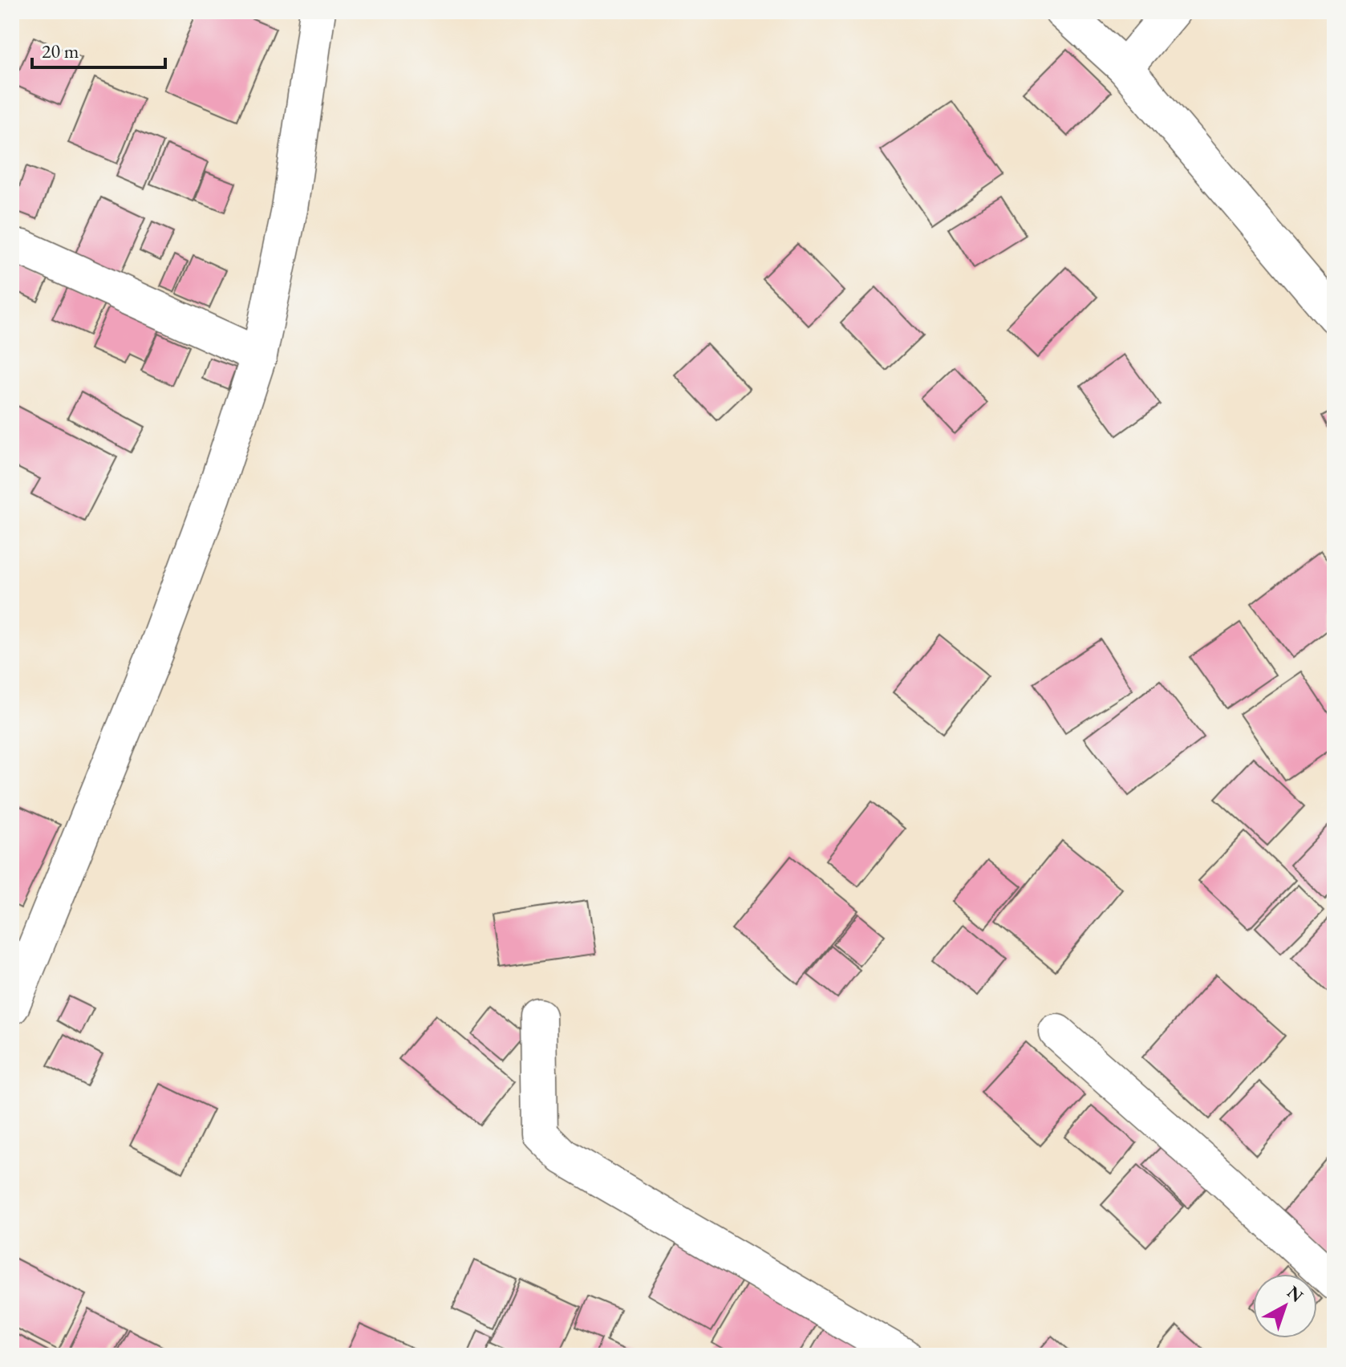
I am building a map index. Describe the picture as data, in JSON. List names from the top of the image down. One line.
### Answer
{"scale_bar":"20 m","north":"top right"}
